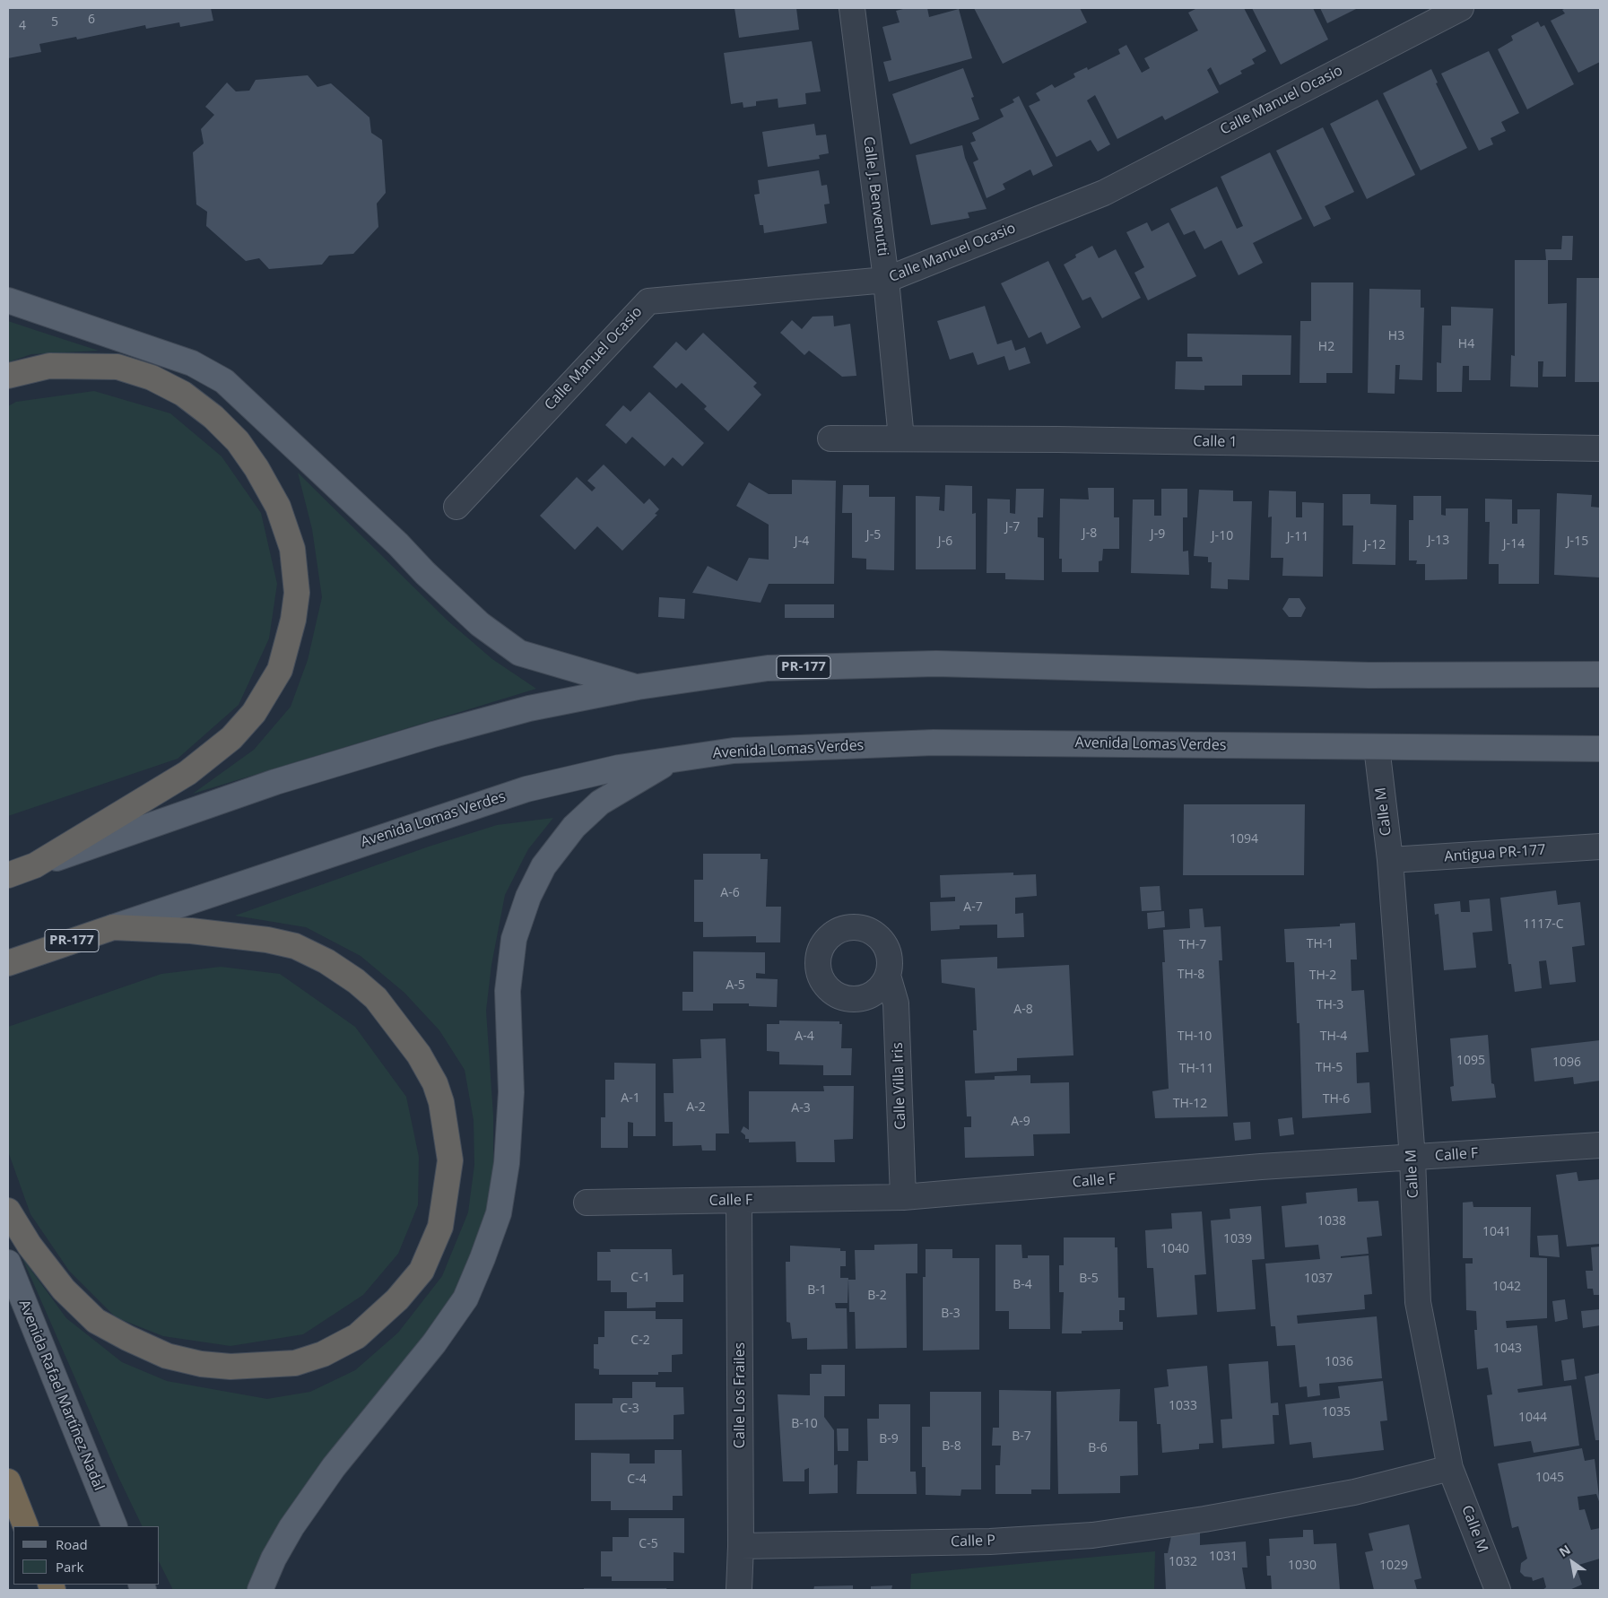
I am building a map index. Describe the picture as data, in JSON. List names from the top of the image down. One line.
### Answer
{"streets":{"highway":["PR-177","Avenida Lomas Verdes"],"main road":["Avenida Rafael Martínez Nadal"],"street":["Calle Manuel Ocasio","Calle J. Benvenutti","Calle 1","Calle M","Antigua PR-177","Calle Villa Iris","Calle F","Calle Los Frailes","Calle P"]},"crossings":[["Calle Manuel Ocasio","Calle J. Benvenutti"],["Calle J. Benvenutti","Calle 1"],["Avenida Lomas Verdes","Calle M"],["Calle M","Antigua PR-177"],["Calle M","Calle F"],["Calle M","Calle P"],["Calle Villa Iris","Calle F"],["Calle F","Calle Los Frailes"],["Calle Los Frailes","Calle P"]],"house_numbers":["6","5","4","H3","H4","H2","J-7","J-8","J-9","J-5","J-10","J-11","J-13","J-4","J-6","J-15","J-14","J-12","1094","A-6","A-7","1117-C","TH-1","TH-7","TH-8","TH-2","A-5","TH-3","A-8","A-4","TH-10","TH-4","1095","1096","TH-5","TH-11","A-1","TH-6","TH-12","A-2","A-3","A-9","1038","1041","1039","1040","C-1","B-5","1037","B-4","1042","B-1","B-2","B-3","C-2","1043","1036","1033","C-3","1035","1044","B-10","B-7","B-9","B-8","B-6","1045","C-4","C-5","1031","1032","1030","1029"],"legend":["Road","Park"],"north":"top left"}
